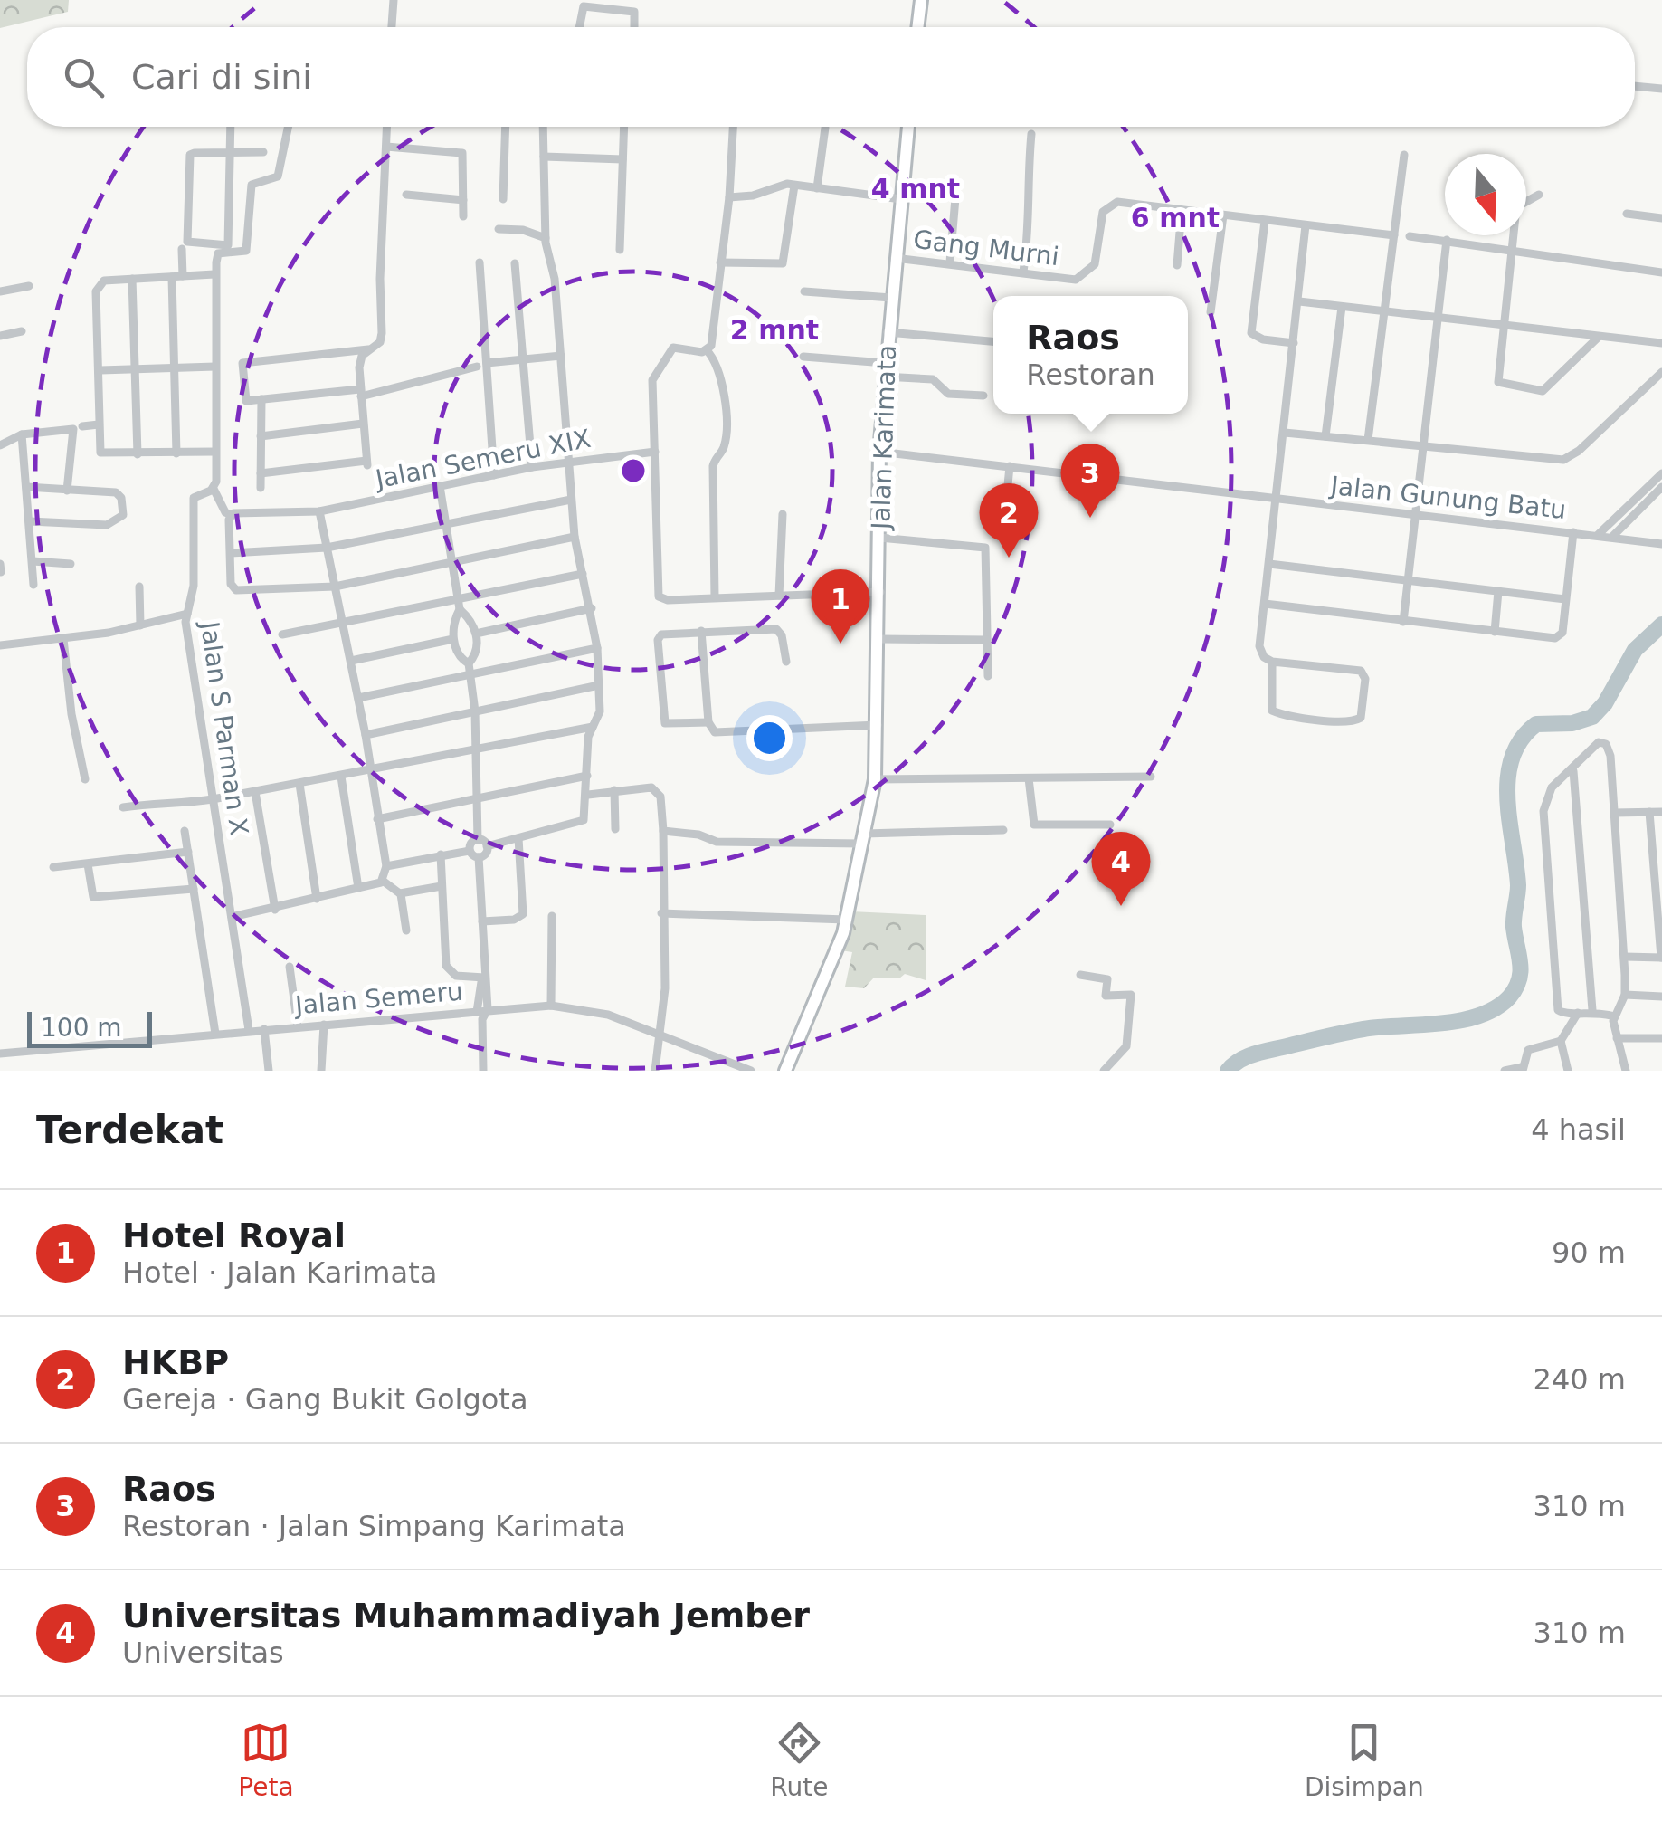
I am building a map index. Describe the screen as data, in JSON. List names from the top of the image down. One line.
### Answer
{"streets":{"main road":["Jalan Karimata"],"street":["Gang Murni","Jalan Semeru XIX","Jalan Gunung Batu","Jalan S Parman X","Jalan Semeru"]},"crossings":[["Gang Murni","Jalan Karimata"],["Jalan Karimata","Jalan Gunung Batu"],["Jalan S Parman X","Jalan Semeru"]],"scale_bar":"100 m","north":"bottom","page":{"search":"Cari di sini","popup":["Raos","Restoran"],"pins":["3","2","1","4"],"scale":"100 m","heading":["Terdekat","4 hasil"],"list":[{"mark":"1","name":"Hotel Royal","note":"Hotel · Jalan Karimata","value":"90 m"},{"mark":"2","name":"HKBP","note":"Gereja · Gang Bukit Golgota","value":"240 m"},{"mark":"3","name":"Raos","note":"Restoran · Jalan Simpang Karimata","value":"310 m"},{"mark":"4","name":"Universitas Muhammadiyah Jember","note":"Universitas","value":"310 m"}],"nav":["Peta","Rute","Disimpan"]},"rings":["4 mnt","6 mnt","2 mnt"]}
